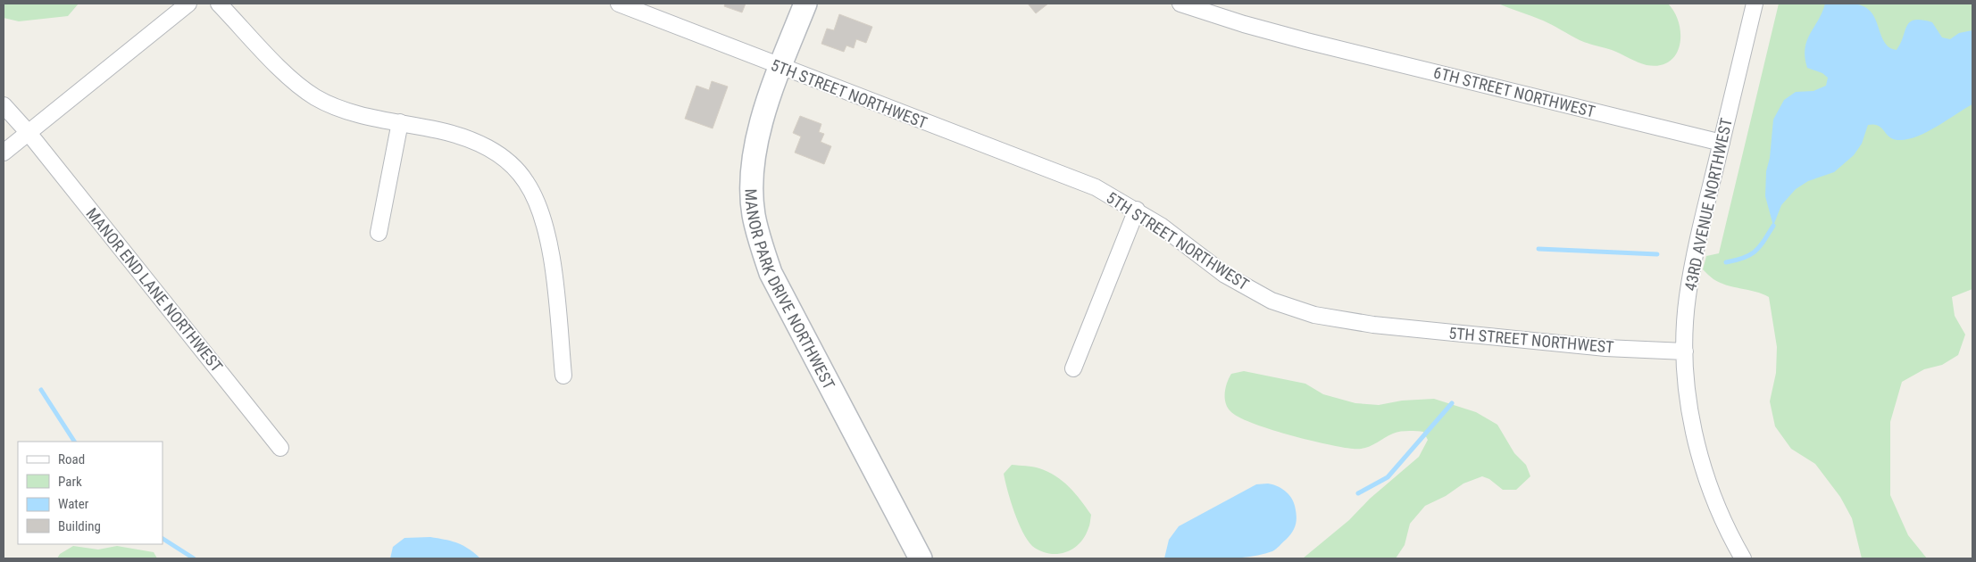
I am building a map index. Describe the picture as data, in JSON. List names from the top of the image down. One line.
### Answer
{"streets":{"street":["6TH STREET NORTHWEST","5TH STREET NORTHWEST","43RD AVENUE NORTHWEST","MANOR PARK DRIVE NORTHWEST","MANOR END LANE NORTHWEST"]},"crossings":[["6TH STREET NORTHWEST","43RD AVENUE NORTHWEST"],["5TH STREET NORTHWEST","43RD AVENUE NORTHWEST"],["5TH STREET NORTHWEST","MANOR PARK DRIVE NORTHWEST"]],"legend":["Road","Park","Water","Building"]}
